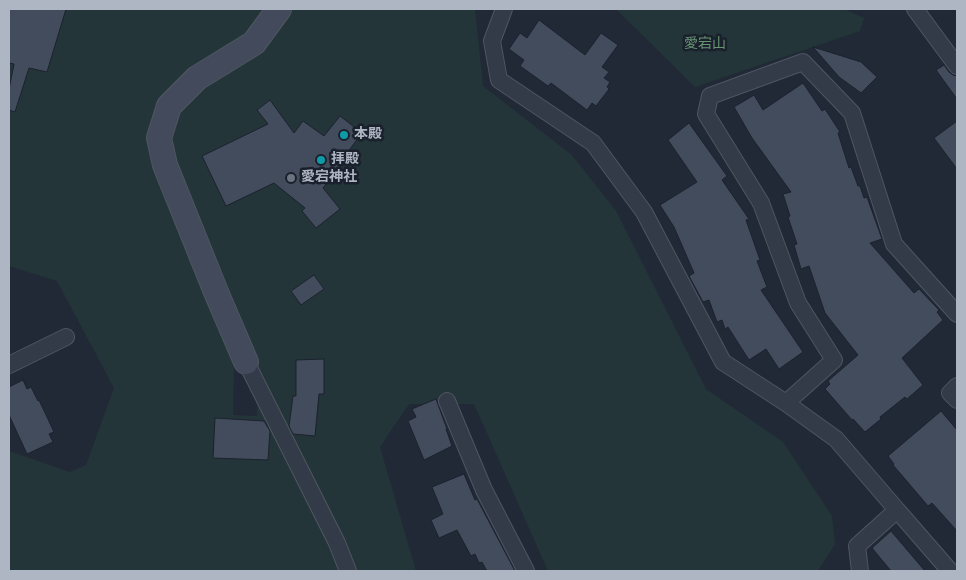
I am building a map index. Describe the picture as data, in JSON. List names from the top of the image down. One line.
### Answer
{"parks":["愛宕山"],"places":["本殿","拝殿","愛宕神社"]}
